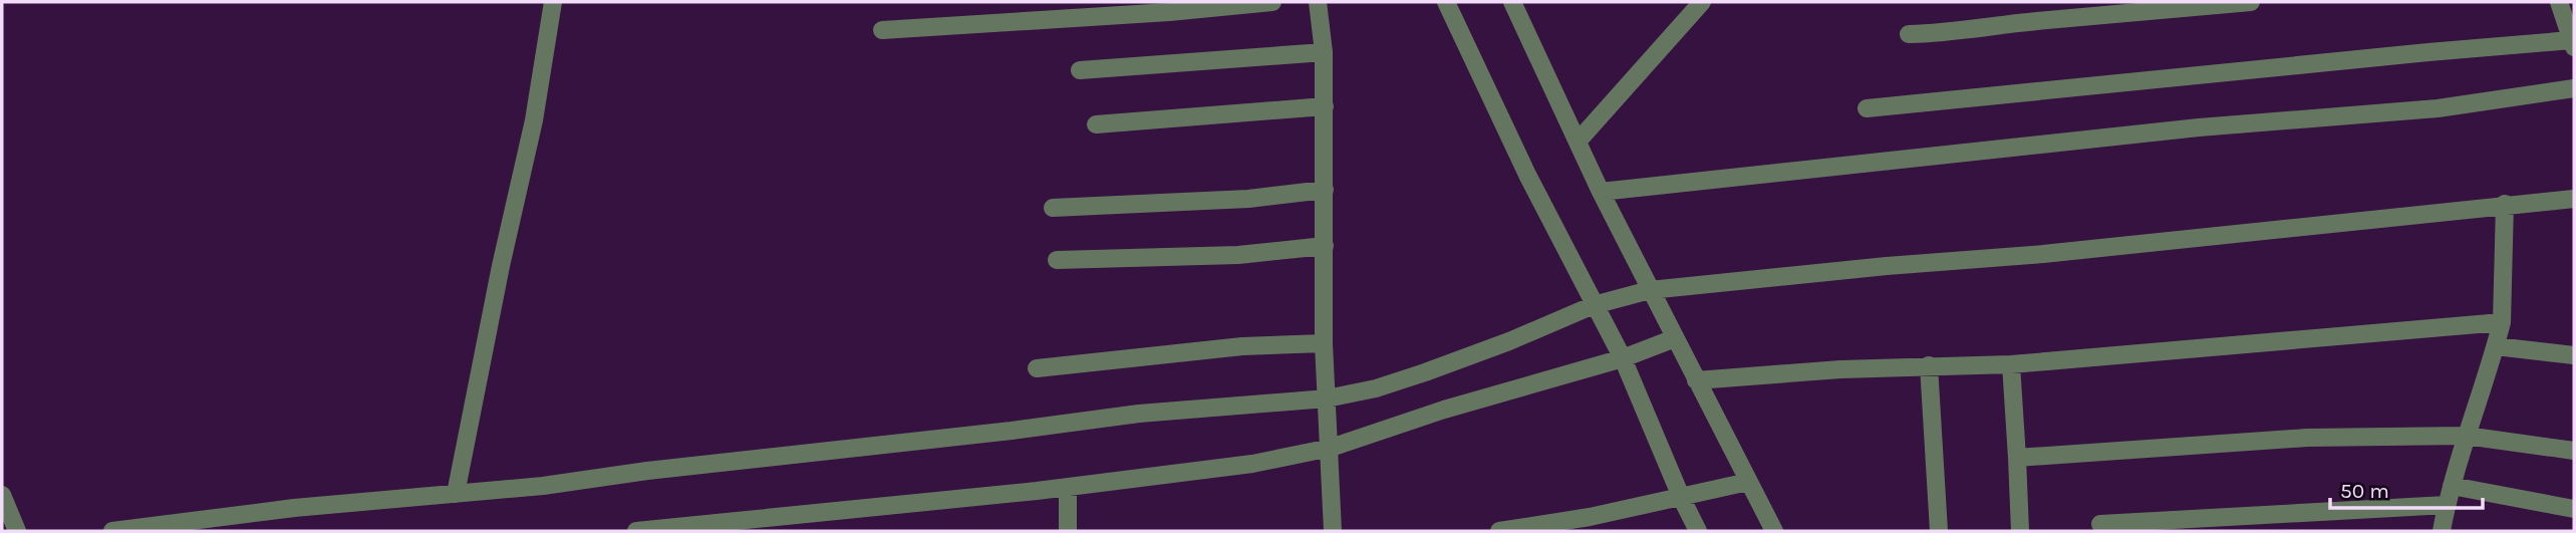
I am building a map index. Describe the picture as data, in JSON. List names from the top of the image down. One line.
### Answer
{"scale_bar":"50 m"}
